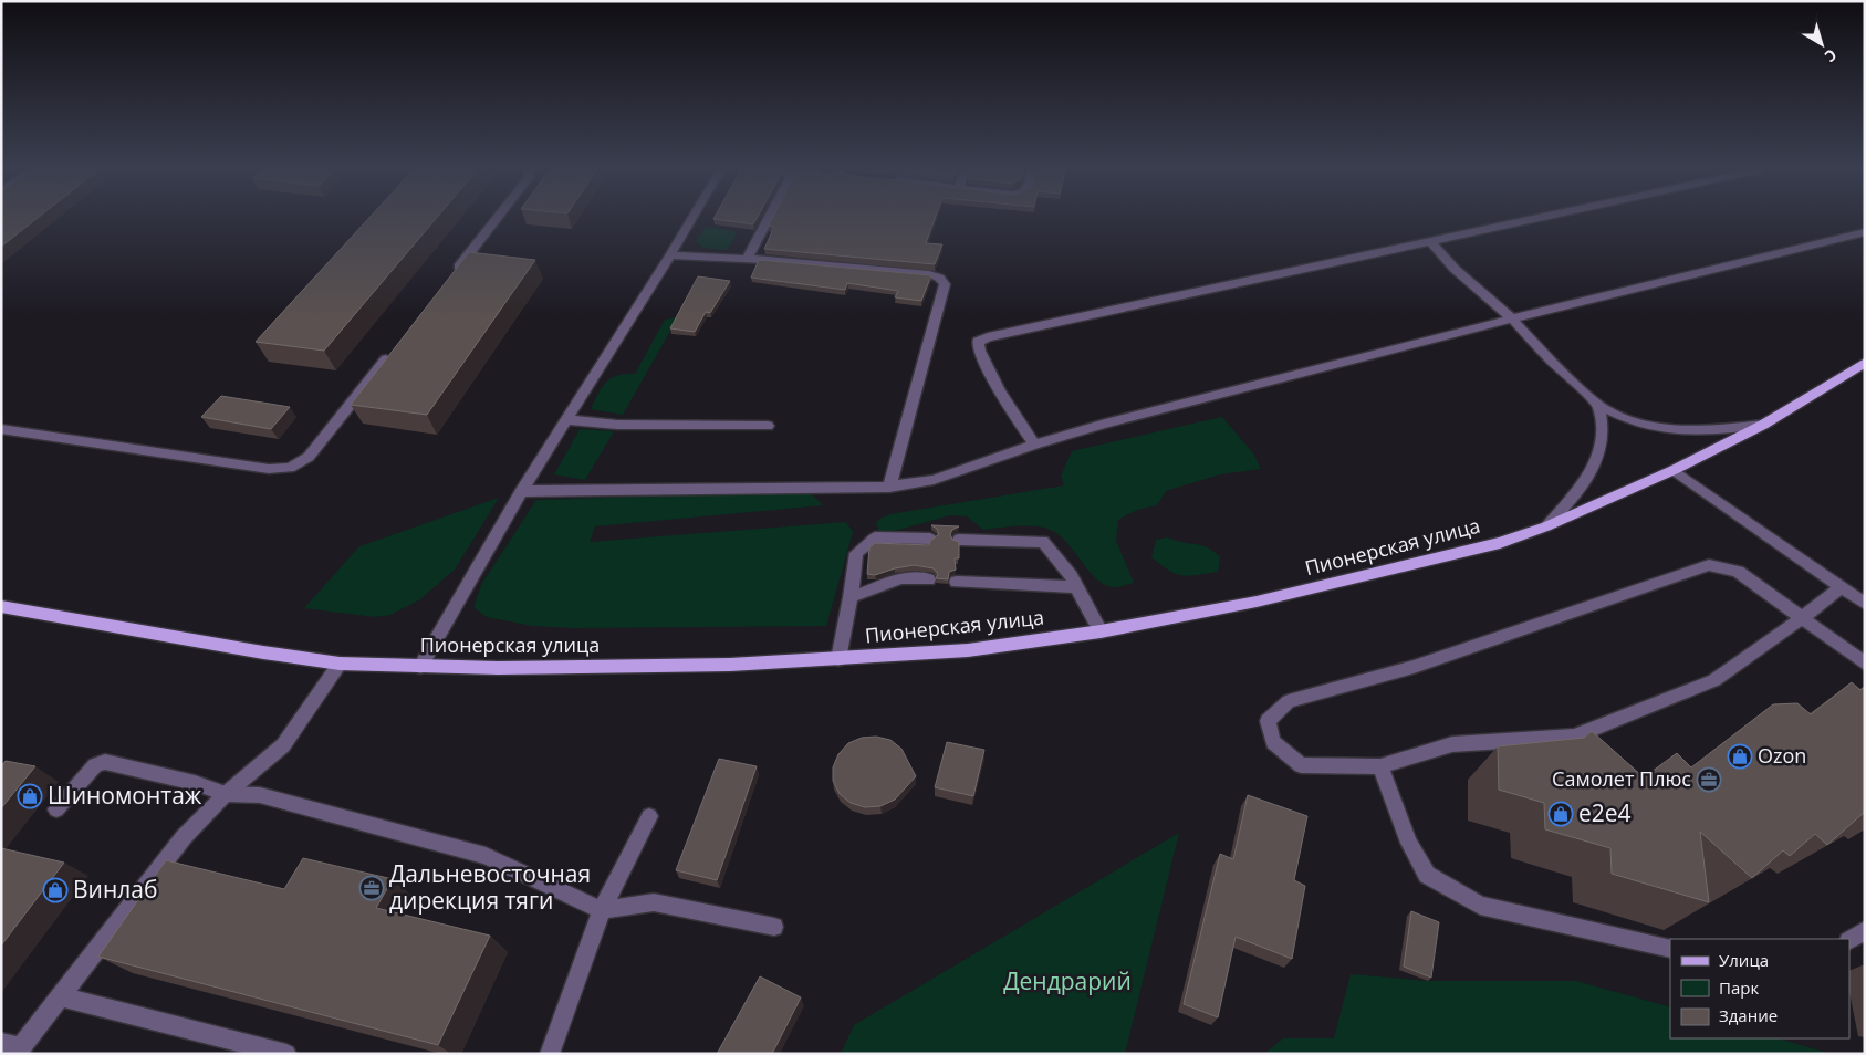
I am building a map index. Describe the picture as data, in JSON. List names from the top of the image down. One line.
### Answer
{"streets":{"main road":["Пионерская улица"]},"parks":["Дендрарий"],"places":{"shop":["Ozon","Шиномонтаж","е2е4","Винлаб"],"office":["Самолет Плюс","Дальневосточная дирекция тяги"]},"legend":["Улица","Парк","Здание"],"north":"bottom right"}
